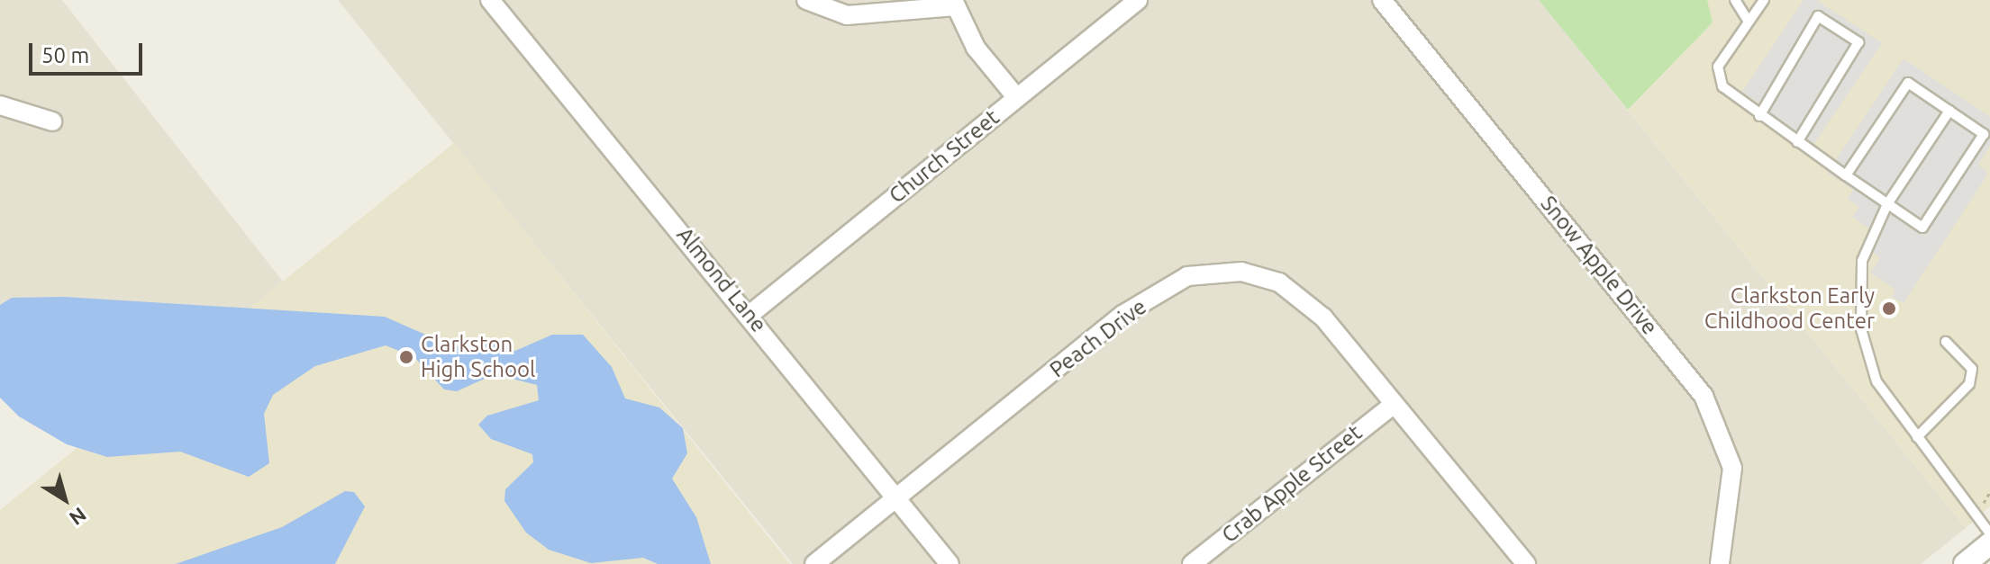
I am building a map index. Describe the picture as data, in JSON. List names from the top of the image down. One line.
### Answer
{"streets":{"street":["Church Street","Snow Apple Drive","Almond Lane","Peach Drive","Crab Apple Street"]},"crossings":[["Church Street","Almond Lane"],["Almond Lane","Peach Drive"],["Peach Drive","Crab Apple Street"]],"places":["Clarkston Early Childhood Center","Clarkston High School"],"scale_bar":"50 m","north":"bottom right"}
